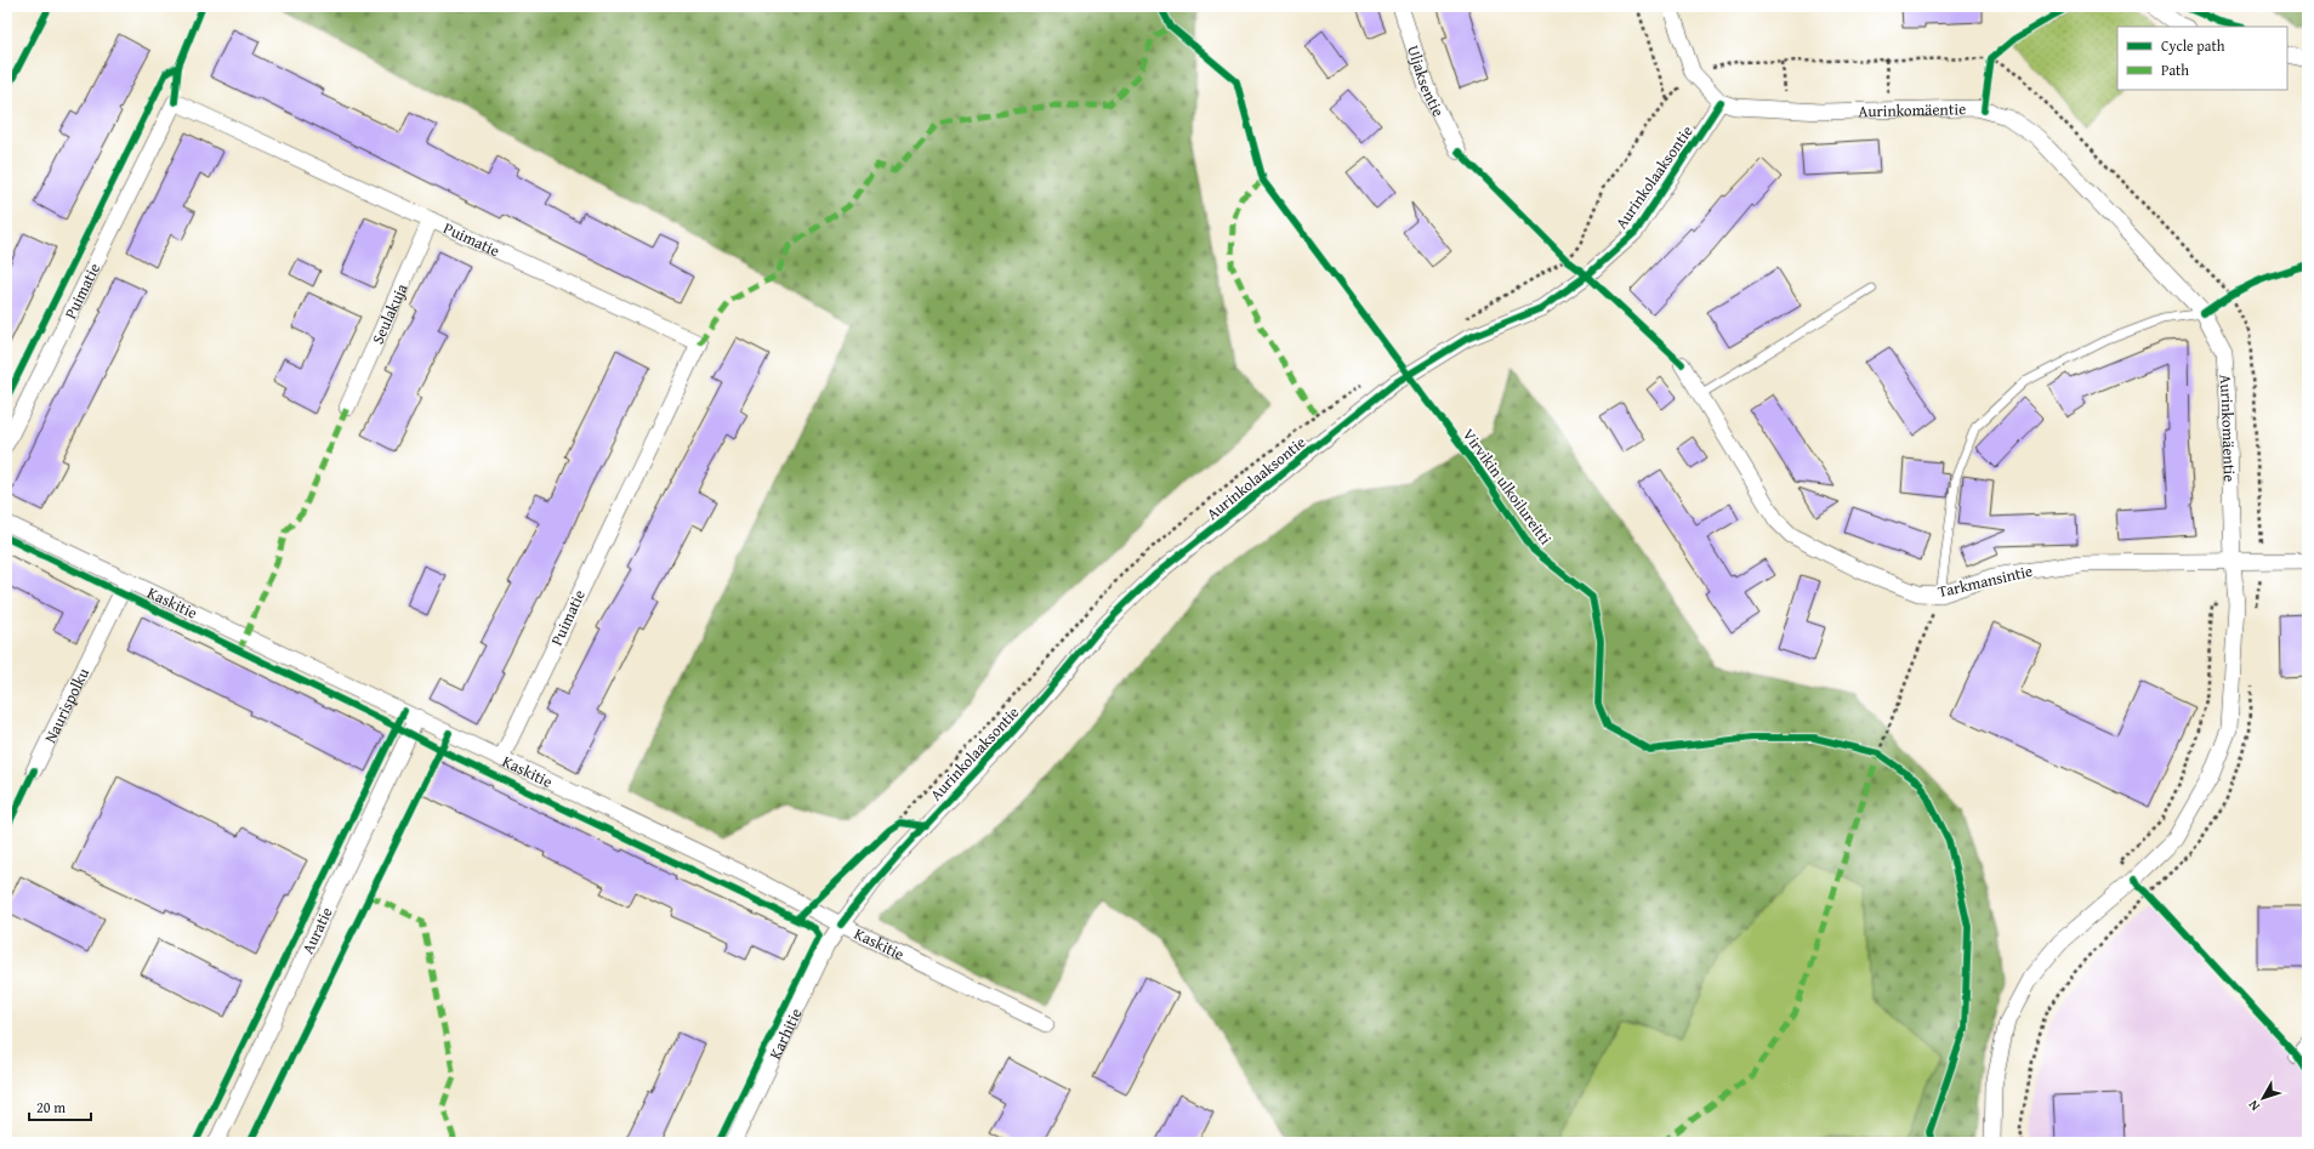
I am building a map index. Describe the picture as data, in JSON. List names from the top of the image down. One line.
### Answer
{"streets":{"street":["Uljaksentie","Aurinkomäentie","Aurinkolaaksontie","Puimatie","Seulakuja","Tarkmansintie","Kaskitie","Naurispolku","Auratie","Karhitie"],"cycle path":["Virvikin ulkoilureitti"]},"crossings":[["Aurinkomäentie","Aurinkolaaksontie"],["Aurinkomäentie","Tarkmansintie"],["Aurinkolaaksontie","Kaskitie"],["Aurinkolaaksontie","Karhitie"],["Puimatie","Seulakuja"],["Puimatie","Kaskitie"],["Kaskitie","Naurispolku"],["Kaskitie","Auratie"],["Kaskitie","Karhitie"]],"legend":["Cycle path","Path"],"scale_bar":"20 m","north":"bottom left"}
